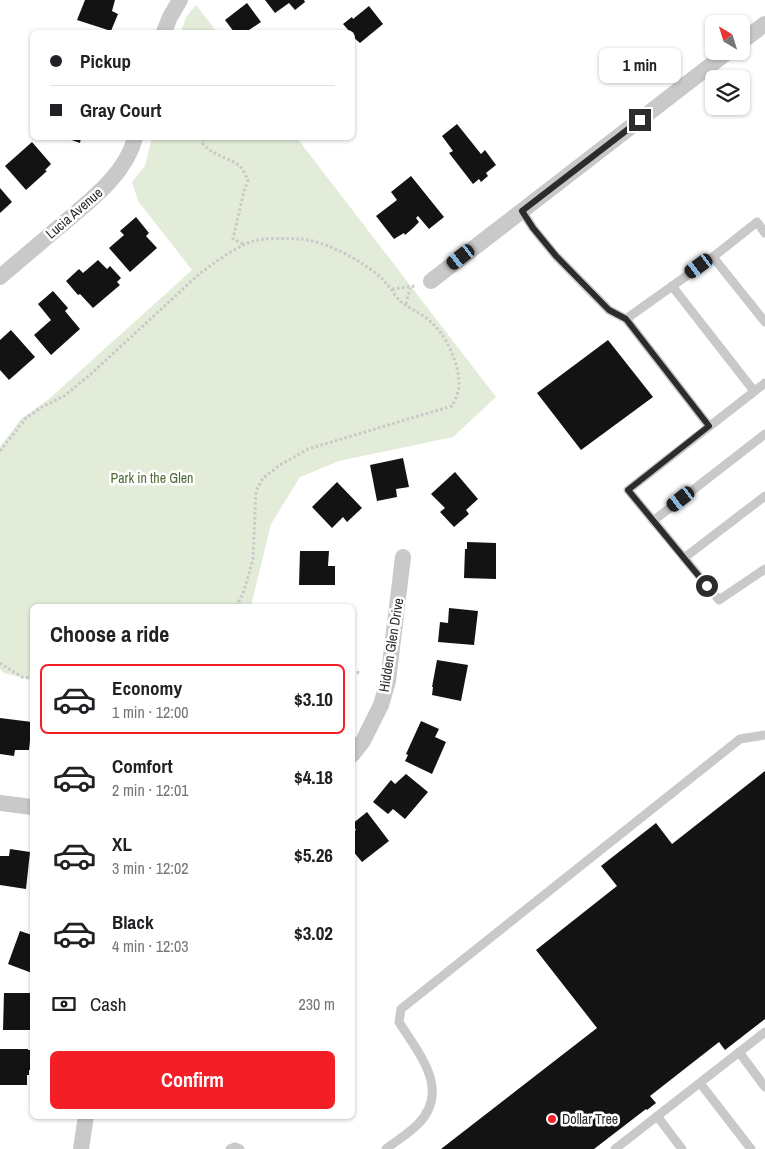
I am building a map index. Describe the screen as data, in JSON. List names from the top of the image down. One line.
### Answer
{"streets":{"street":["Lucia Avenue","Hidden Glen Drive"]},"parks":["Park in the Glen"],"places":["Dollar Tree"],"north":"top left","page":{"banner":["Pickup","Gray Court"],"bubble":"1 min","heading":"Choose a ride","list":[{"name":"Economy","note":"1 min · 12:00","value":"$3.10"},{"name":"Comfort","note":"2 min · 12:01","value":"$4.18"},{"name":"XL","note":"3 min · 12:02","value":"$5.26"},{"name":"Black","note":"4 min · 12:03","value":"$3.02"}],"pay":["Cash","230 m"],"buttons":"Confirm"}}
